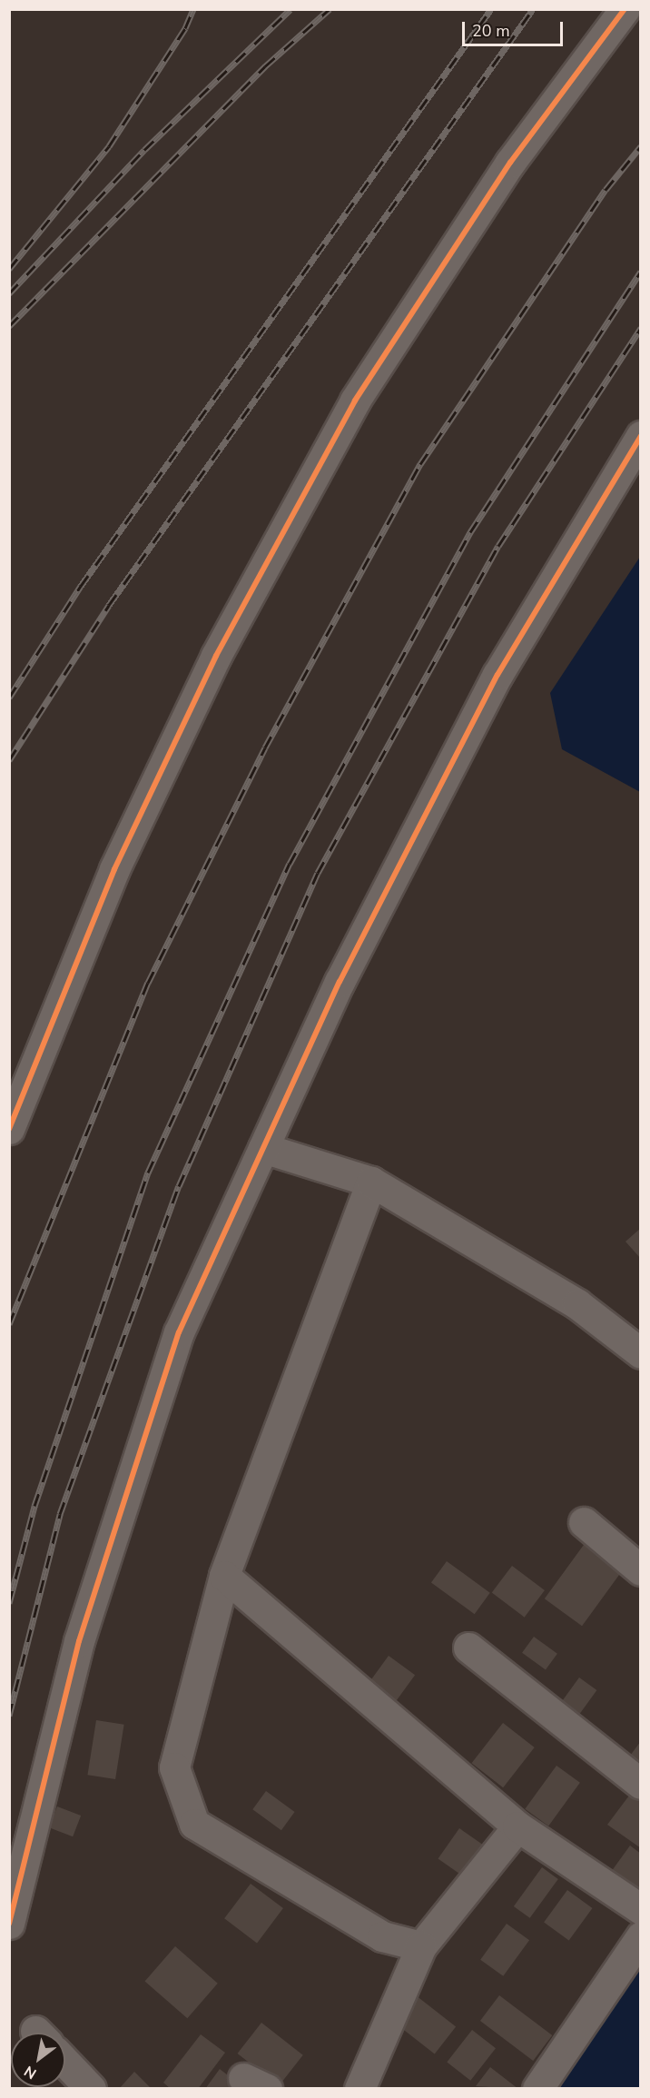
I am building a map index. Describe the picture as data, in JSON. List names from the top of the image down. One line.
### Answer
{"scale_bar":"20 m","north":"bottom left"}
